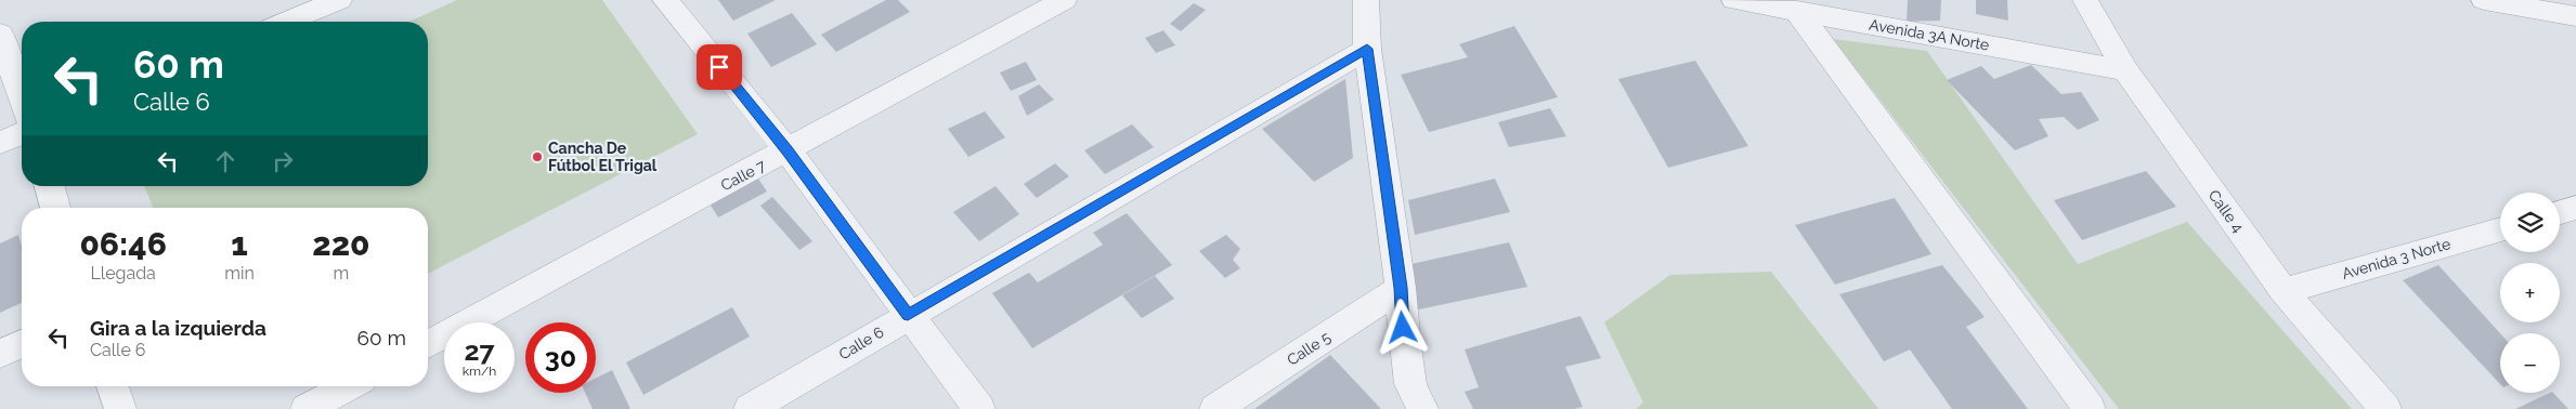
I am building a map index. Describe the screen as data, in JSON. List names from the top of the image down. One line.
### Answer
{"streets":{"street":["Avenida 3A Norte","Calle 7","Calle 4","Avenida 3 Norte","Calle 6","Calle 5"]},"crossings":[["Avenida 3A Norte","Calle 4"],["Calle 4","Avenida 3 Norte"]],"places":["Cancha De Fútbol El Trigal"],"page":{"turn":["60 m","Calle 6"],"map_buttons":["+","−"],"eta":["06:46","Llegada","1","min","220","m"],"list":[{"name":"Gira a la izquierda","note":"Calle 6","value":"60 m"}],"speed":"27 km/h","limit":"30"}}
